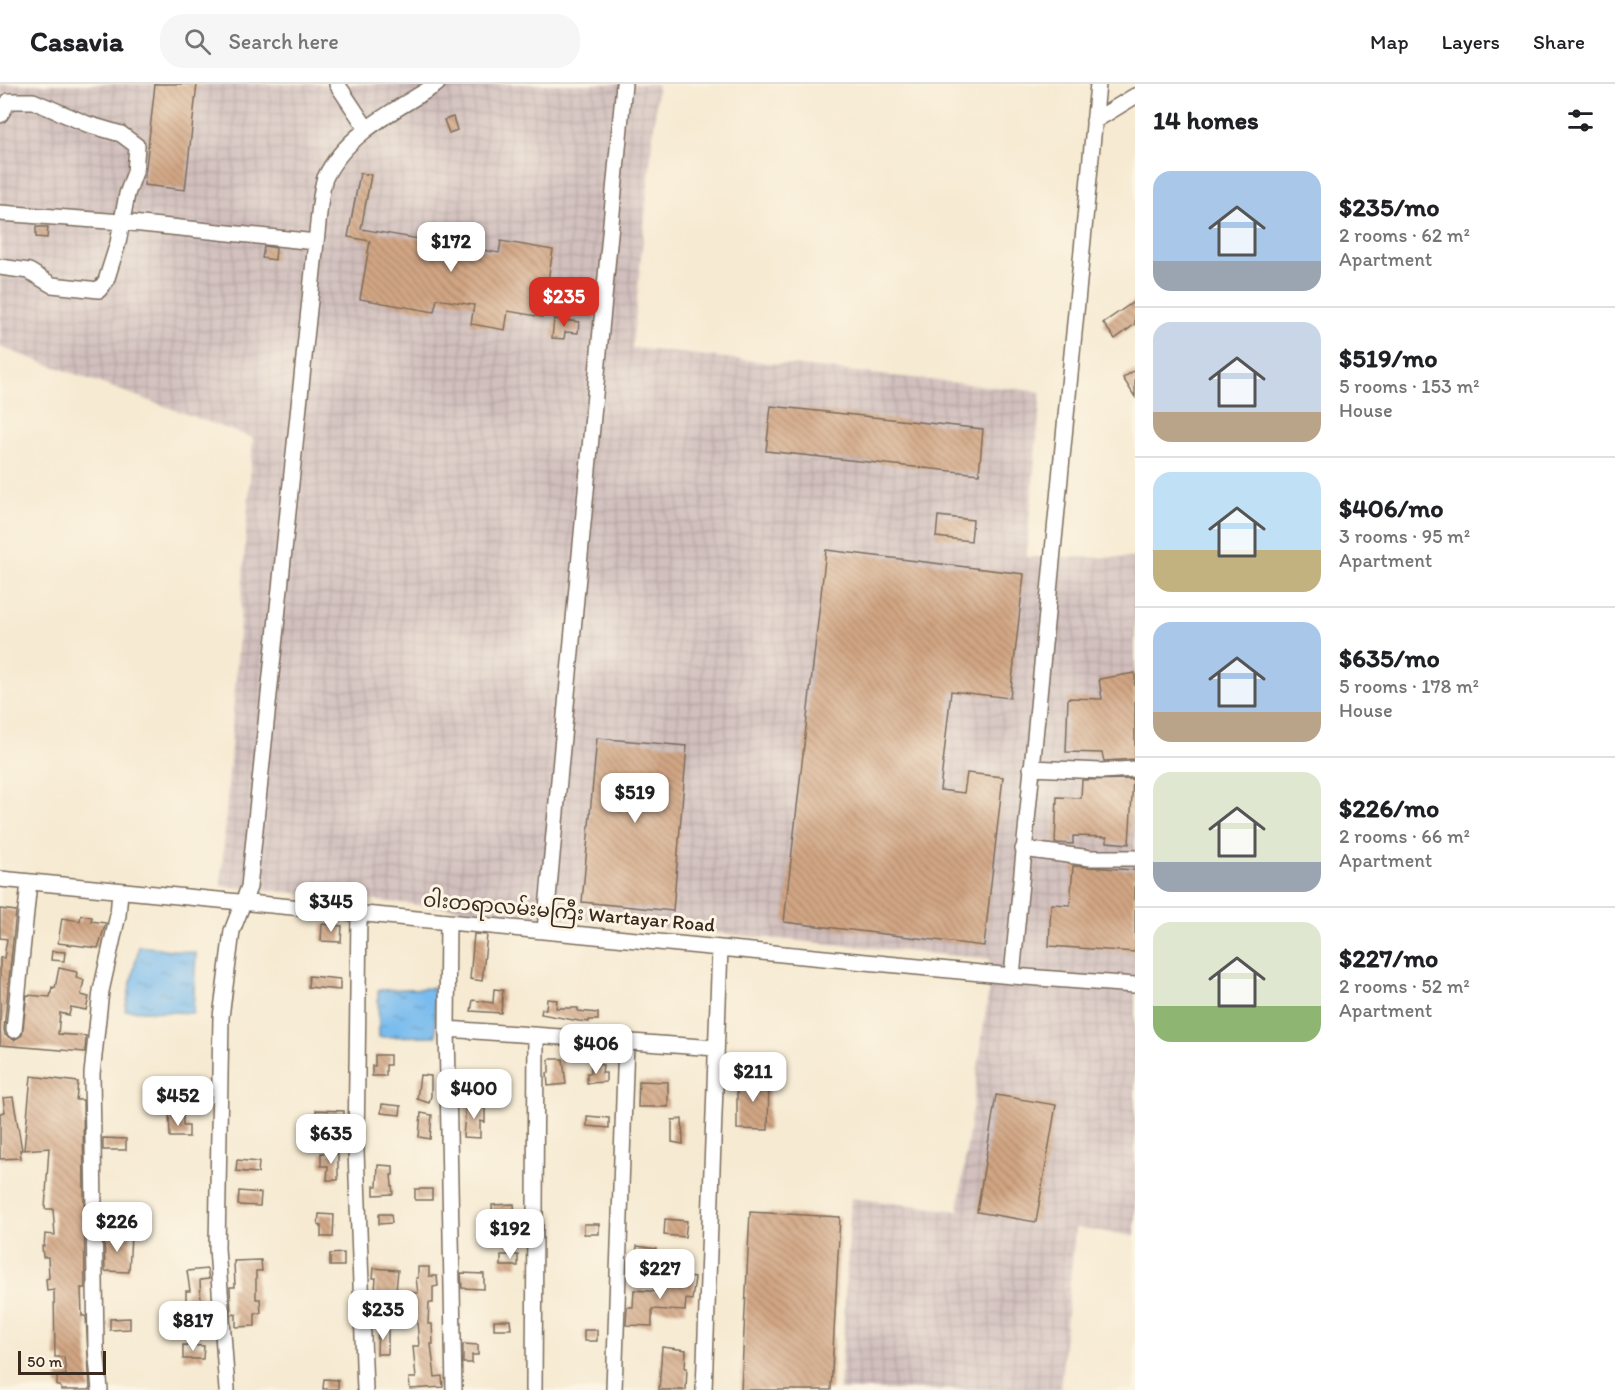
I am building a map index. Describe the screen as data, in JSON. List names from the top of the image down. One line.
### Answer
{"streets":{"street":["ဝါးတရာလမ်းမကြီး Wartayar Road"]},"scale_bar":"50 m","page":{"header":"Casavia","search":"Search here","nav":["Map","Layers","Share"],"heading":"14 homes","list":[{"name":"$235/mo","note":"2 rooms · 62 m² · Apartment"},{"name":"$519/mo","note":"5 rooms · 153 m² · House"},{"name":"$406/mo","note":"3 rooms · 95 m² · Apartment"},{"name":"$635/mo","note":"5 rooms · 178 m² · House"},{"name":"$226/mo","note":"2 rooms · 66 m² · Apartment"},{"name":"$227/mo","note":"2 rooms · 52 m² · Apartment"}],"price":["$172","$235","$519","$345","$406","$211","$400","$452","$635","$226","$192","$227","$235","$817"],"scale":"50 m"}}
